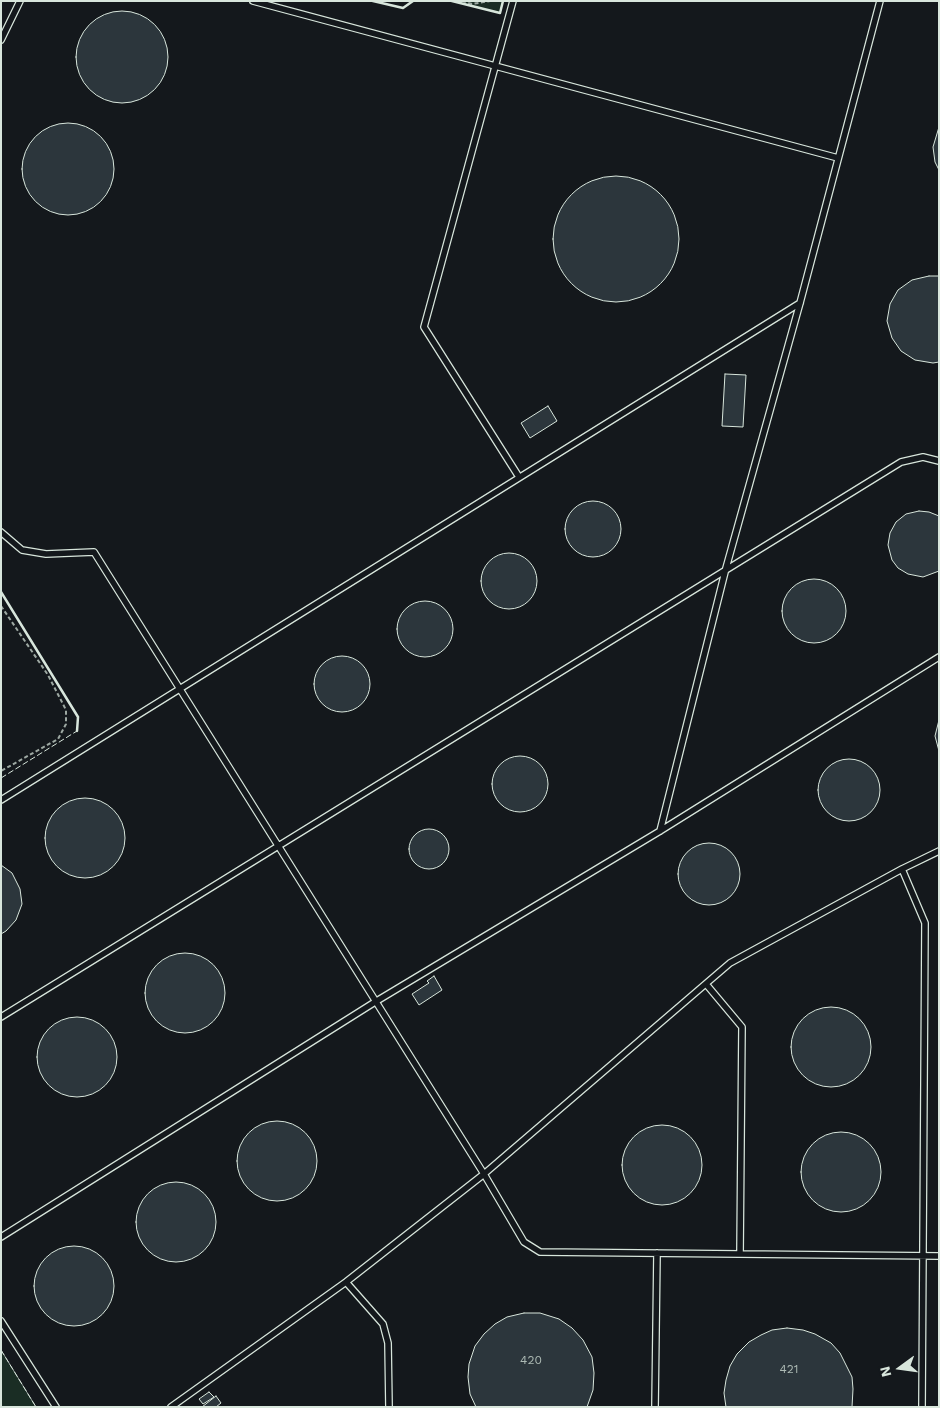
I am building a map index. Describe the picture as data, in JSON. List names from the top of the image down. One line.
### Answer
{"house_numbers":["420","421"],"north":"left"}
